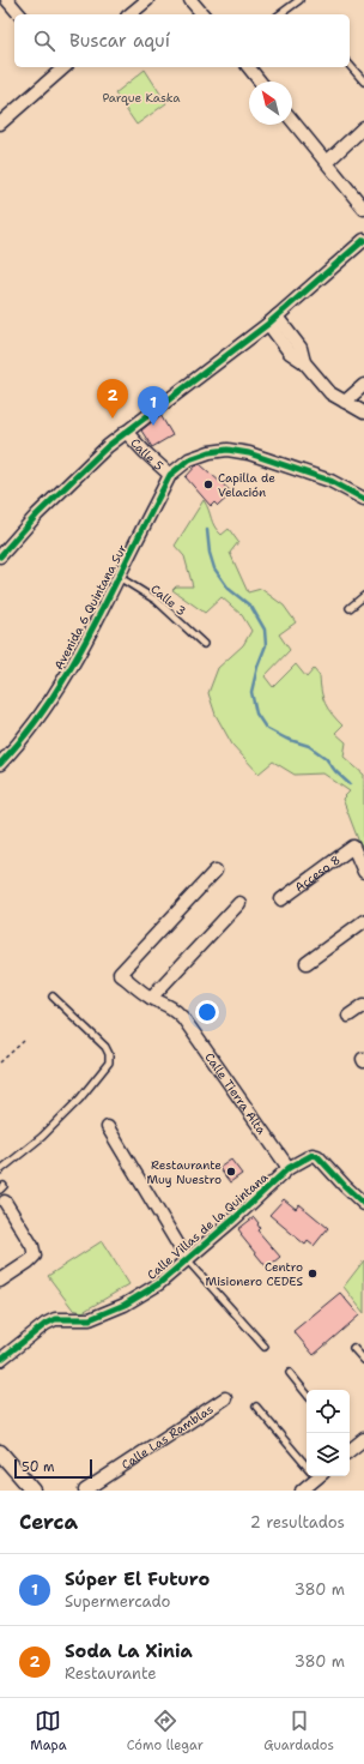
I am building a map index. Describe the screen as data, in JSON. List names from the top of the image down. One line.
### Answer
{"streets":{"street":["Calle 5","Avenida 6 Quintana Sur","Acceso 8","Calle Tierra Alta","Calle Villas de la Quintana","Calle Las Ramblas"],"lane":["Calle 3"]},"crossings":[["Calle 5","Avenida 6 Quintana Sur"],["Calle 3","Avenida 6 Quintana Sur"],["Calle Tierra Alta","Calle Villas de la Quintana"]],"parks":["Parque Kaska"],"places":["Capilla de Velación","Restaurante Muy Nuestro","Centro Misionero CEDES"],"scale_bar":"50 m","north":"top left","page":{"search":"Buscar aquí","pins":["2","1"],"scale":"50 m","heading":["Cerca","2 resultados"],"list":[{"mark":"1","name":"Súper El Futuro","note":"Supermercado","value":"380 m"},{"mark":"2","name":"Soda La Xinia","note":"Restaurante","value":"380 m"}],"nav":["Mapa","Cómo llegar","Guardados"]}}
